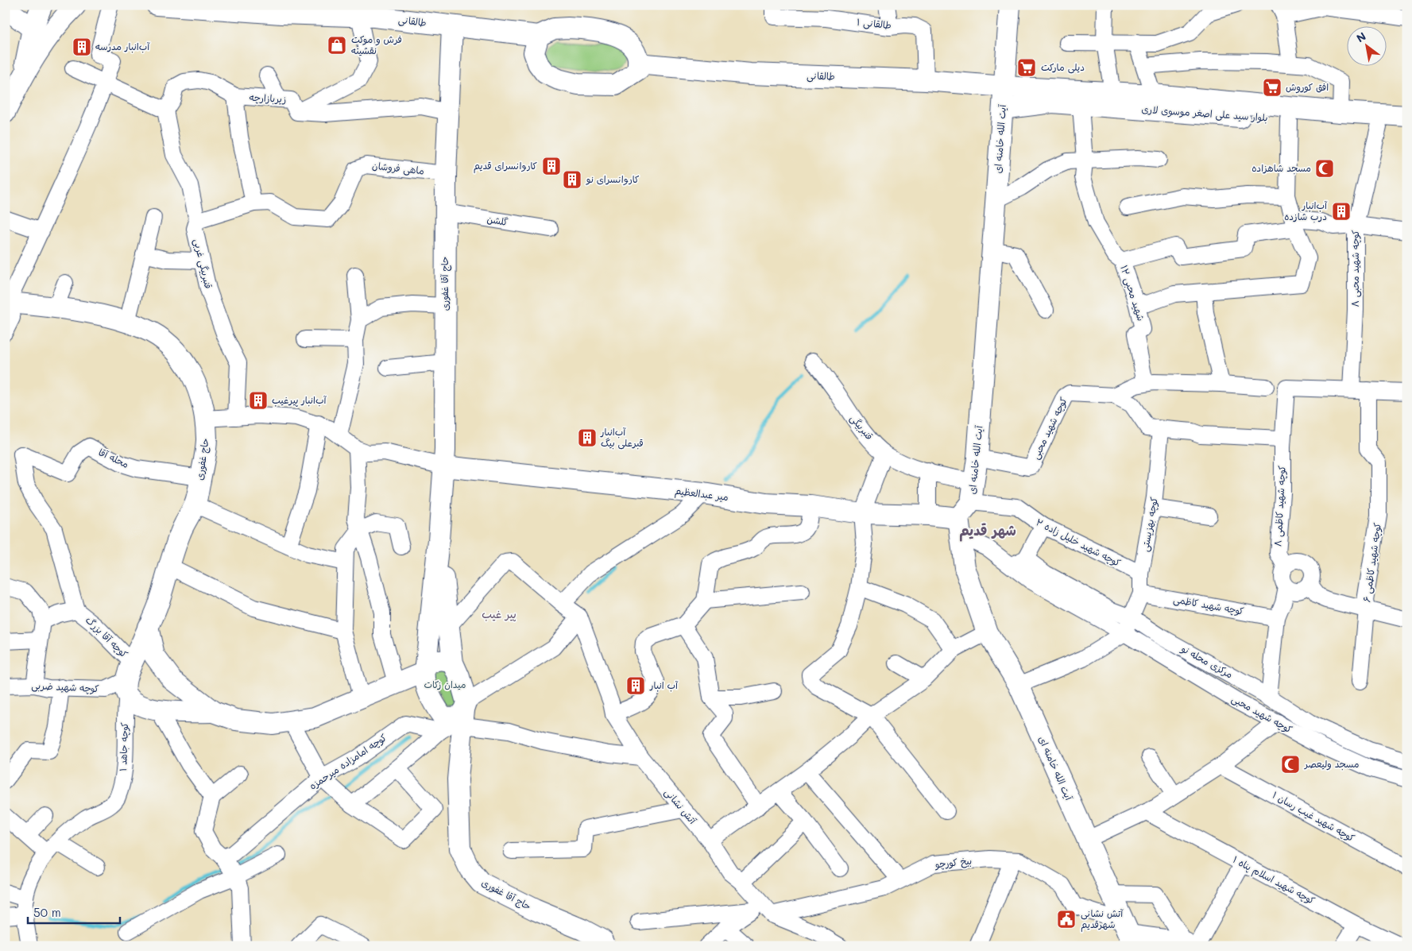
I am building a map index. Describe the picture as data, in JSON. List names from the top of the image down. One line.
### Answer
{"streets":{"main road":["طالقانی","بلوار سید علی اصغر موسوی لاری","آیت الله خامنه ای","حاج آقا غفوری","حاج غفوری","میر عبدالعظیم"],"street":["طالقانی ۱","زیربازارچه","ماهی فروشان","گلشن","قنبربیگی غربی","کوچه شهید محبی ۸","شهید محبی ۱۲","قنبربیگی","کوچه شهید محبی","محله آقا","کوچه شهید کاظمی ۸","کوچه بهزیستی","کوچه شهید خلیل زاده ۲","کوچه شهید کاظمی ۶","کوچه شهید کاظمی","کوچه آقا بزرگ","مرکزی محله نو","کوچه شهید ضربی","کوچه جاهد ۱","کوچه امامزاده میرحمزه","آتش نشانی","کوچه شهید غیب رسان ۱","بیخ کورچو","کوچه شهید اسلام پناه ۱"]},"crossings":[["طالقانی","طالقانی ۱"],["طالقانی","بلوار سید علی اصغر موسوی لاری"],["طالقانی","آیت الله خامنه ای"],["طالقانی","حاج آقا غفوری"],["زیربازارچه","قنبربیگی غربی"],["زیربازارچه","حاج آقا غفوری"],["بلوار سید علی اصغر موسوی لاری","آیت الله خامنه ای"],["بلوار سید علی اصغر موسوی لاری","کوچه شهید محبی ۸"],["بلوار سید علی اصغر موسوی لاری","شهید محبی ۱۲"],["آیت الله خامنه ای","قنبربیگی"],["آیت الله خامنه ای","کوچه شهید محبی"],["آیت الله خامنه ای","میر عبدالعظیم"],["آیت الله خامنه ای","کوچه شهید خلیل زاده ۲"],["آیت الله خامنه ای","مرکزی محله نو"],["آیت الله خامنه ای","بیخ کورچو"],["ماهی فروشان","قنبربیگی غربی"],["ماهی فروشان","حاج آقا غفوری"],["گلشن","حاج آقا غفوری"],["کوچه شهید محبی ۸","کوچه شهید کاظمی ۸"],["حاج آقا غفوری","میر عبدالعظیم"],["حاج آقا غفوری","کوچه امامزاده میرحمزه"],["شهید محبی ۱۲","کوچه شهید محبی"],["کوچه شهید محبی","کوچه بهزیستی"],["کوچه شهید محبی","مرکزی محله نو"],["محله آقا","حاج غفوری"],["محله آقا","کوچه آقا بزرگ"],["حاج غفوری","کوچه آقا بزرگ"],["حاج غفوری","کوچه شهید ضربی"],["حاج غفوری","کوچه جاهد ۱"],["میر عبدالعظیم","مرکزی محله نو"],["کوچه بهزیستی","کوچه شهید خلیل زاده ۲"],["کوچه بهزیستی","کوچه شهید کاظمی"],["کوچه بهزیستی","مرکزی محله نو"],["کوچه آقا بزرگ","کوچه شهید ضربی"],["کوچه آقا بزرگ","کوچه جاهد ۱"],["کوچه شهید ضربی","کوچه جاهد ۱"],["کوچه امامزاده میرحمزه","آتش نشانی"],["آتش نشانی","بیخ کورچو"]],"districts":["شهر قدیم","پیر غیب"],"parks":["میدان زکات"],"places":{"shop":["فرش و موکت نقشینه"],"building":["آب‌انبار مدرسه","کاروانسرای قدیم","کاروانسرای نو","آب‌انبار درب شازده","آب‌انبار پیرغیب","آب‌انبار قبرعلی بیگ","آب انبار"],"supermarket":["دیلی مارکت","افق کوروش"],"mosque":["مسجد شاهزاده","مسجد ولیعصر"],"public building":["آتش نشانی شهرقدیم"]},"scale_bar":"50 m","north":"top left"}
